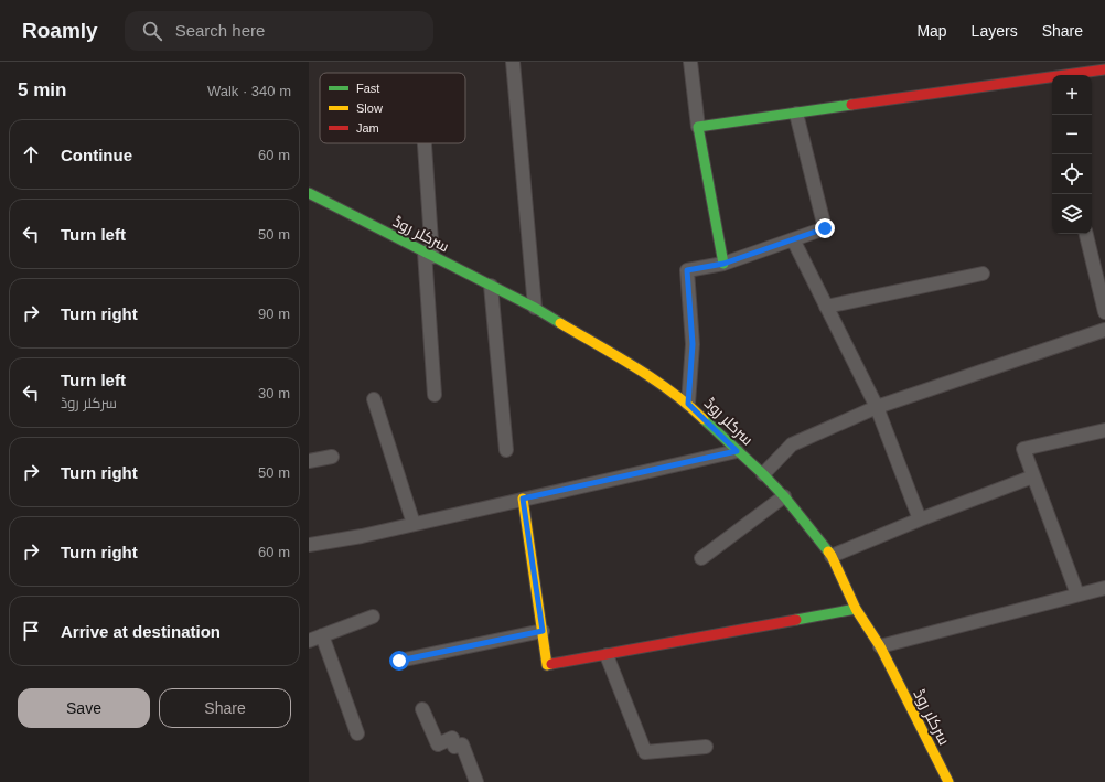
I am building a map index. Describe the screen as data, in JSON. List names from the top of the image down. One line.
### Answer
{"streets":{"street":["سرکلر روڈ"]},"legend":["Fast","Slow","Jam"],"page":{"header":"Roamly","search":"Search here","nav":["Map","Layers","Share"],"heading":["5 min","Walk · 340 m"],"map_buttons":["+","−"],"list":[["Continue","60 m"],["Turn left","50 m"],["Turn right","90 m"],["Turn left","سرکلر روڈ","30 m"],["Turn right","50 m"],["Turn right","60 m"],"Arrive at destination"],"buttons":["Save","Share"]}}
